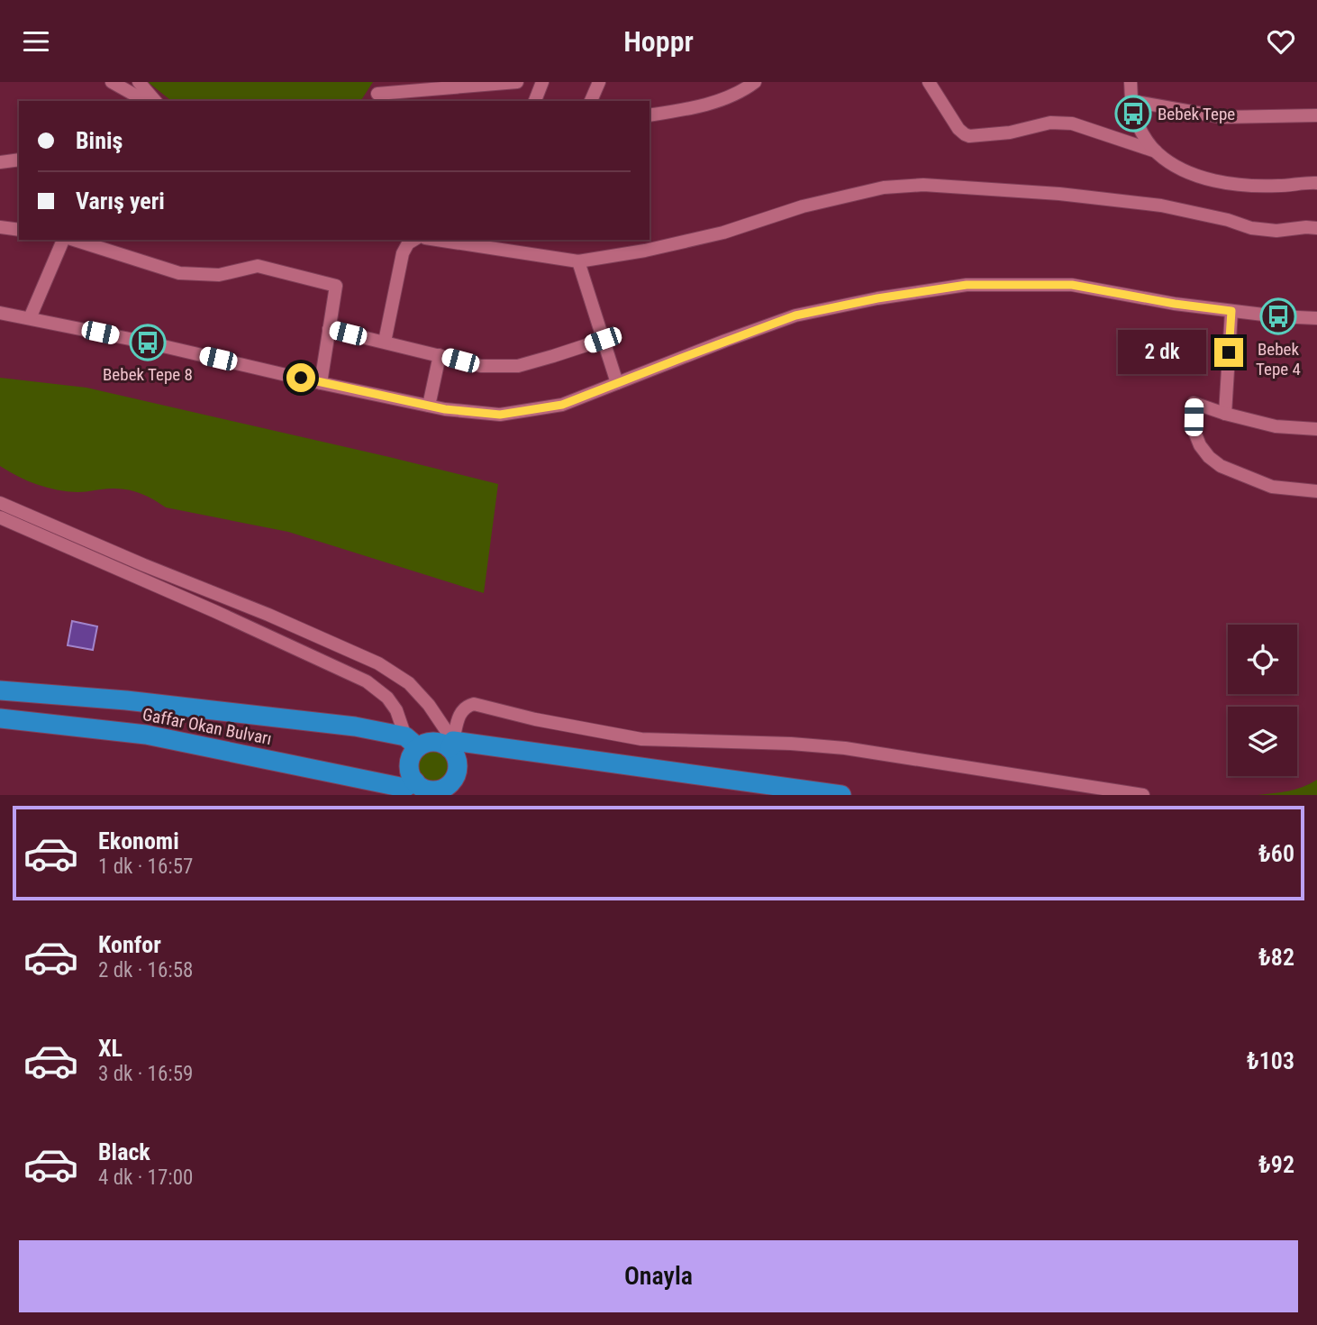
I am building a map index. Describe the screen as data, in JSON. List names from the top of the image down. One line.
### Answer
{"streets":{"highway":["Gaffar Okan Bulvarı"]},"places":{"bus stop":["Bebek Tepe","Bebek Tepe 4","Bebek Tepe 8"]},"page":{"header":"Hoppr","banner":["Biniş","Varış yeri"],"bubble":"2 dk","list":[{"name":"Ekonomi","note":"1 dk · 16:57","value":"₺60"},{"name":"Konfor","note":"2 dk · 16:58","value":"₺82"},{"name":"XL","note":"3 dk · 16:59","value":"₺103"},{"name":"Black","note":"4 dk · 17:00","value":"₺92"}],"buttons":"Onayla"}}
